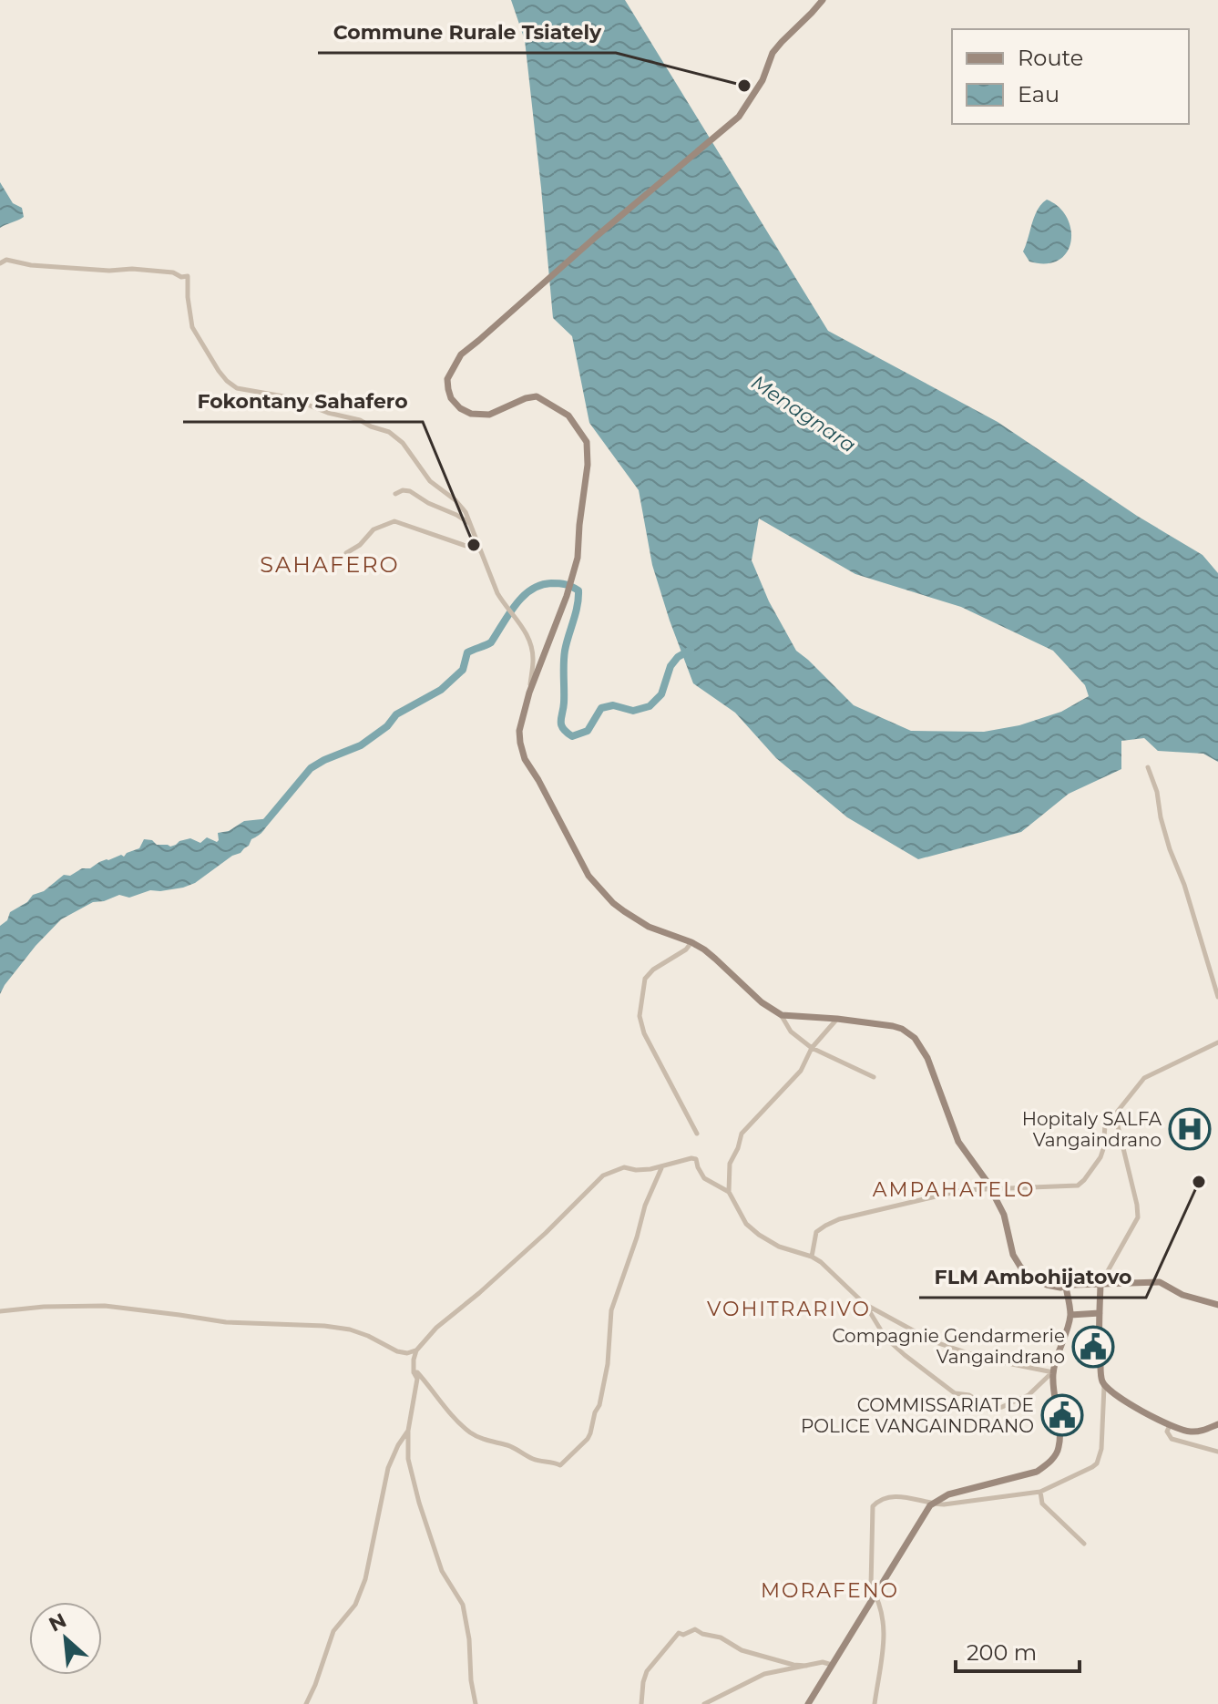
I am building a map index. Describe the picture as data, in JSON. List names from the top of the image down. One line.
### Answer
{"districts":["SAHAFERO","AMPAHATELO","VOHITRARIVO","MORAFENO"],"water":["Menagnara"],"places":{"other":["Commune Rurale Tsiately","Fokontany Sahafero","FLM Ambohijatovo"],"hospital":["Hopitaly SALFA Vangaindrano"],"public building":["Compagnie Gendarmerie Vangaindrano","COMMISSARIAT DE POLICE VANGAINDRANO"]},"legend":["Route","Eau"],"scale_bar":"200 m","north":"top left"}
